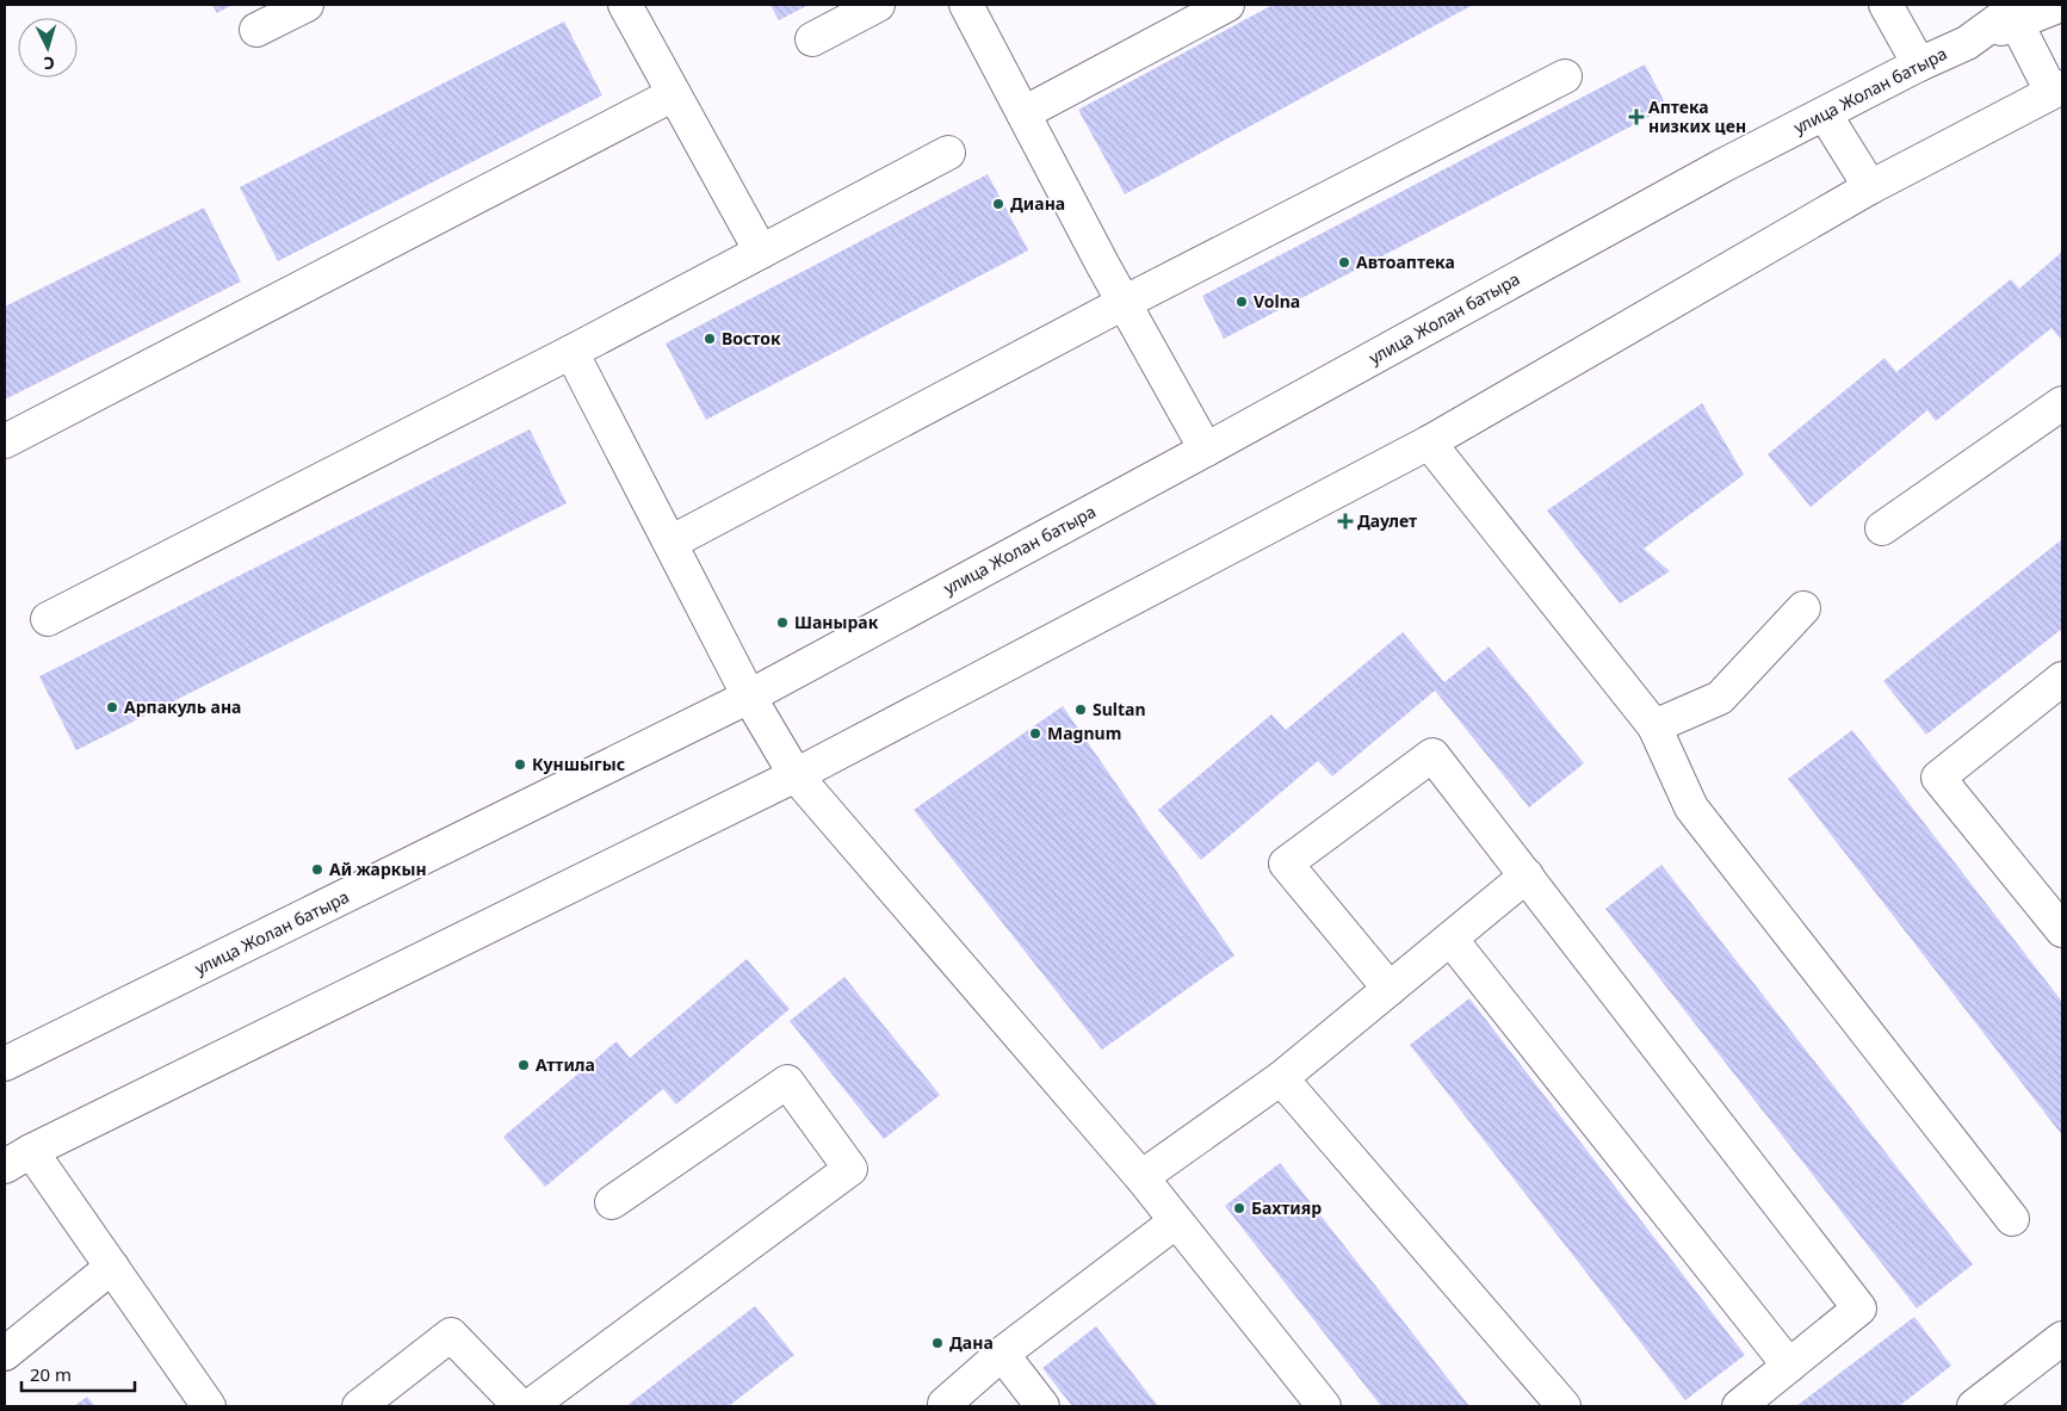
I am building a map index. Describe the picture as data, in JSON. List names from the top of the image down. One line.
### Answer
{"streets":{"street":["улица Жолан батыра"]},"places":{"health":["Аптека низких цен","Даулет"],"other":["Диана","Автоаптека","Volna","Восток","Шанырак","Арпакуль ана","Sultan","Magnum","Куншыгыс","Ай жаркын","Аттила","Бахтияр","Дана"]},"scale_bar":"20 m","north":"bottom"}
